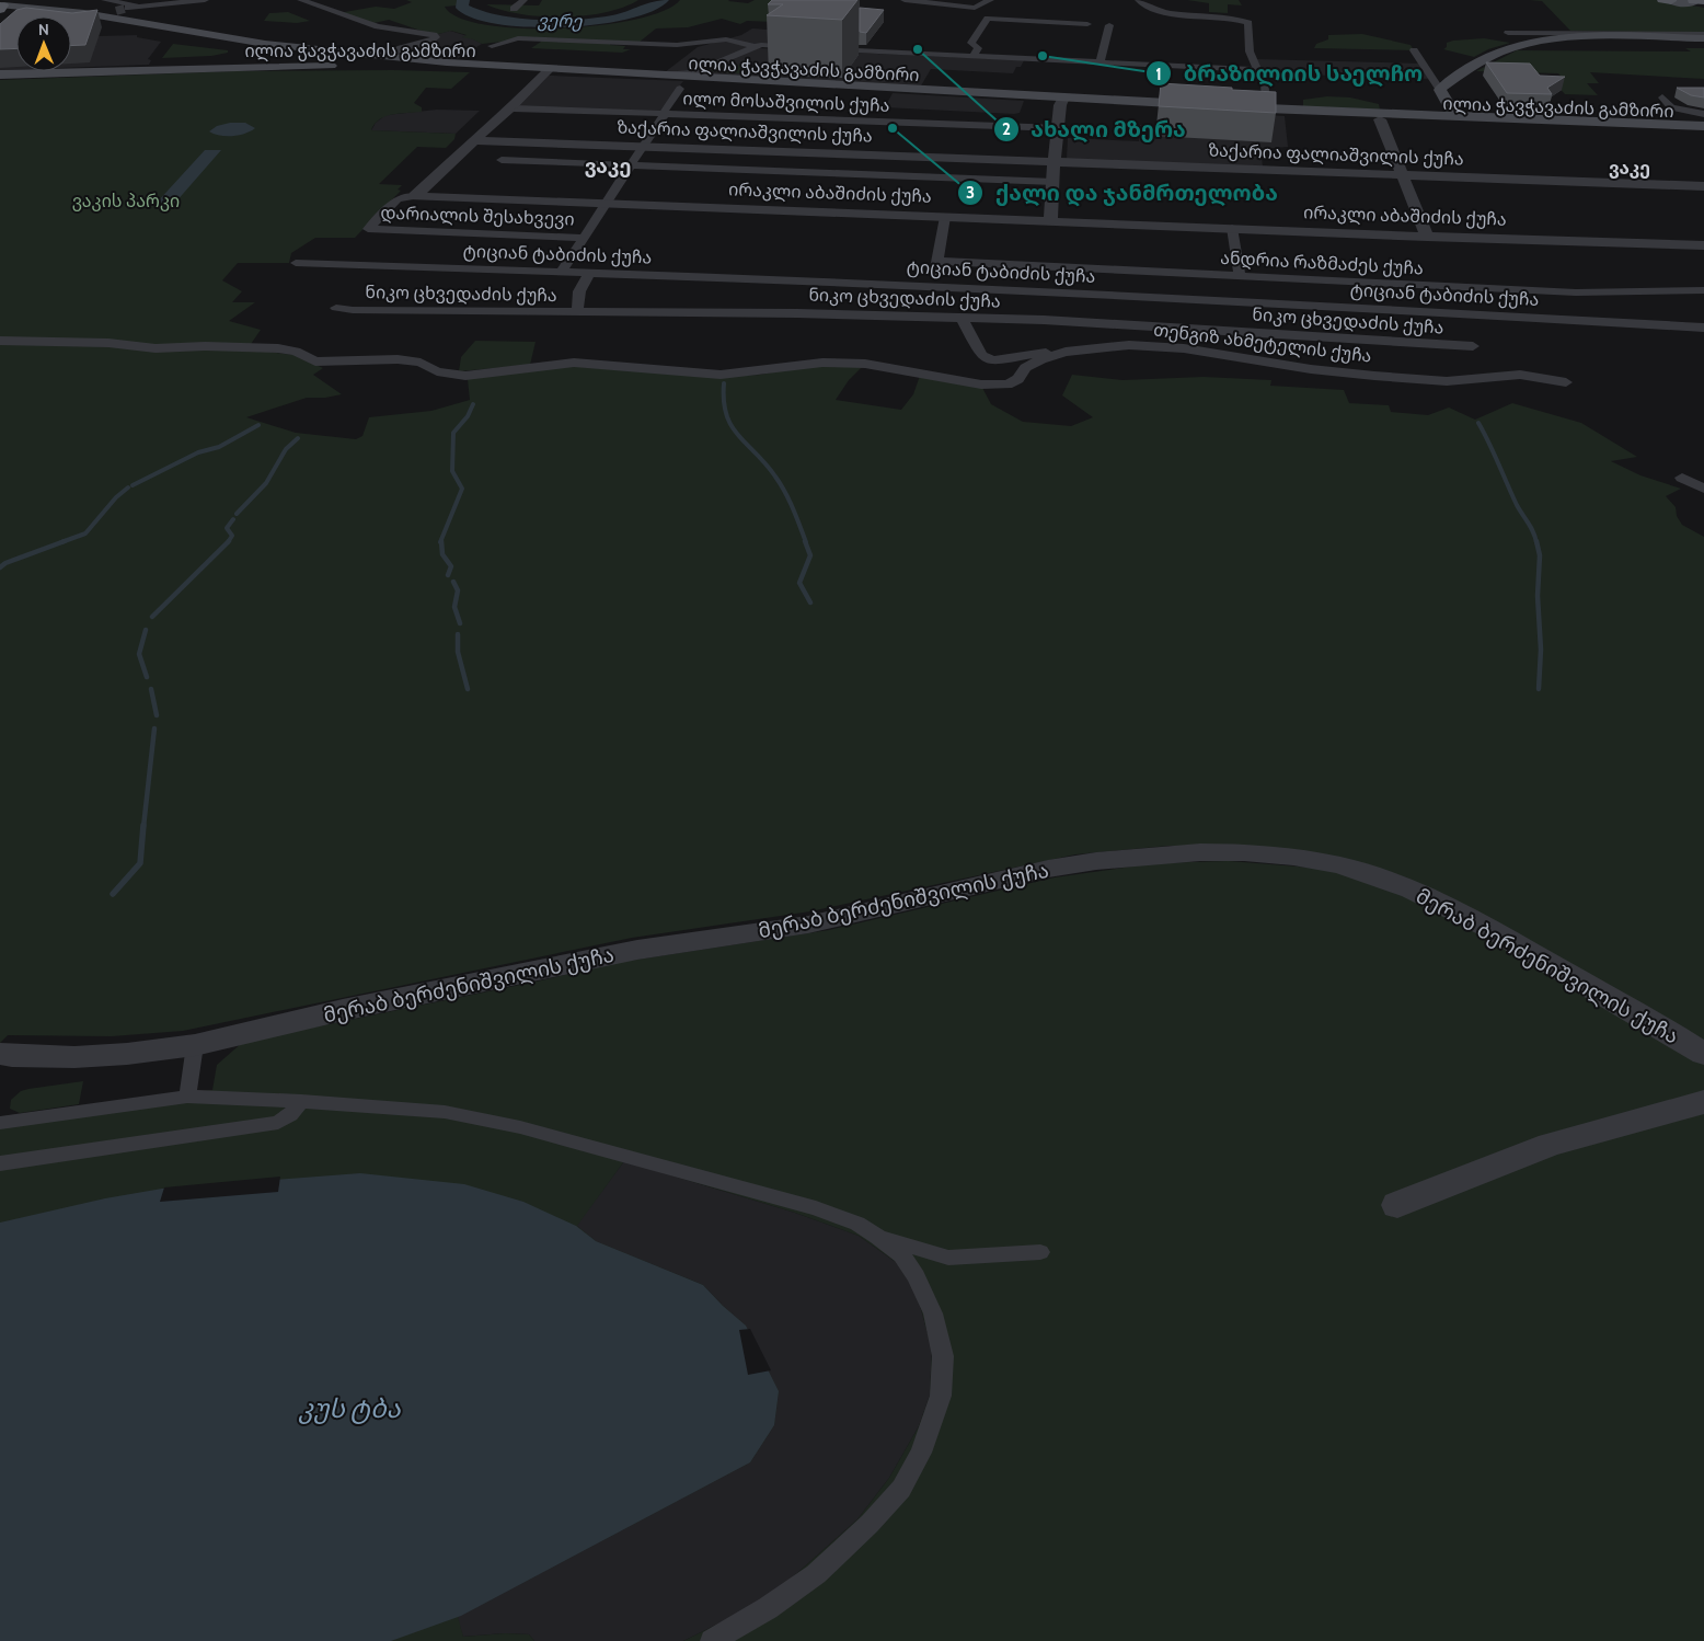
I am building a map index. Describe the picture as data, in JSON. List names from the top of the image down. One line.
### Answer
{"streets":{"main road":["ილია ჭავჭავაძის გამზირი"],"street":["ილო მოსაშვილის ქუჩა","ზაქარია ფალიაშვილის ქუჩა","ირაკლი აბაშიძის ქუჩა","დარიალის შესახვევი","ტიციან ტაბიძის ქუჩა","ანდრია რაზმაძეს ქუჩა","ნიკო ცხვედაძის ქუჩა","თენგიზ ახმეტელის ქუჩა","მერაბ ბერძენიშვილის ქუჩა"]},"crossings":[["ირაკლი აბაშიძის ქუჩა","დარიალის შესახვევი"]],"districts":["ვაკე","ვაკე"],"water":["ვერე","კუს ტბა"],"parks":["ვაკის პარკი"],"places":["ახალი მზერა","ბრაზილიის საელჩო","ქალი და ჯანმრთელობა"],"north":"top"}
